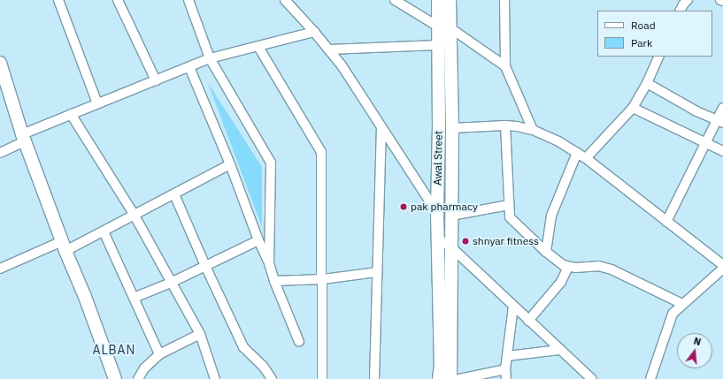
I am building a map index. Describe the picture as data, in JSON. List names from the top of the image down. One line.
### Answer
{"streets":{"main road":["Awal Street"]},"districts":["ALBAN"],"places":["pak pharmacy","shnyar fitness"],"legend":["Road","Park"],"north":"top"}
